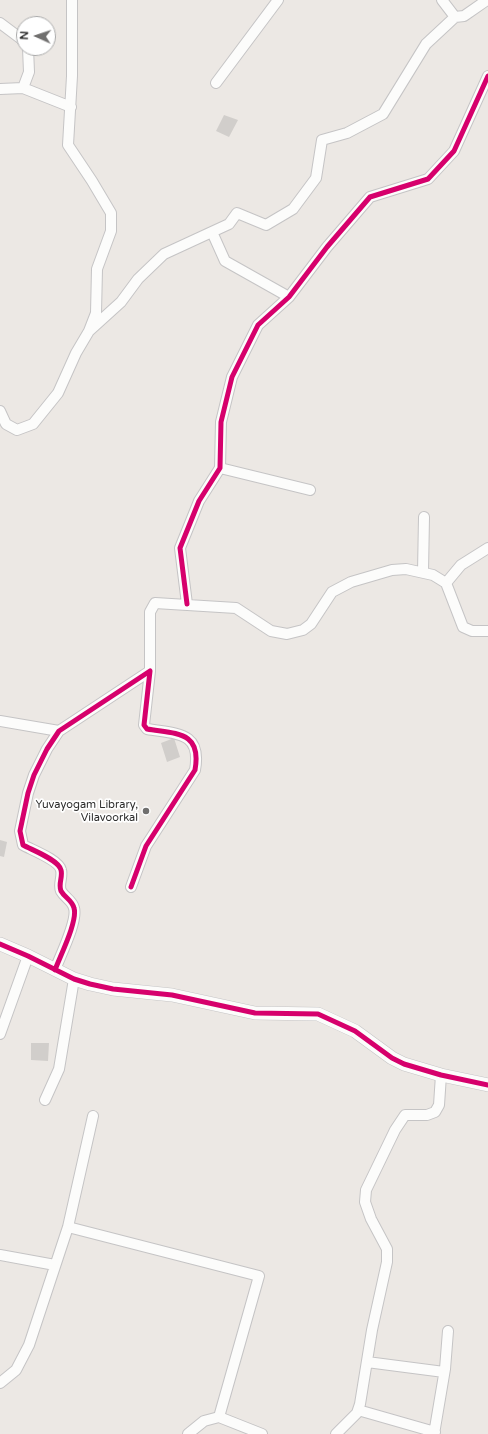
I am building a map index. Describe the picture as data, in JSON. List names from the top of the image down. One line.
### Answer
{"places":["Yuvayogam Library, Vilavoorkal"],"north":"left"}
